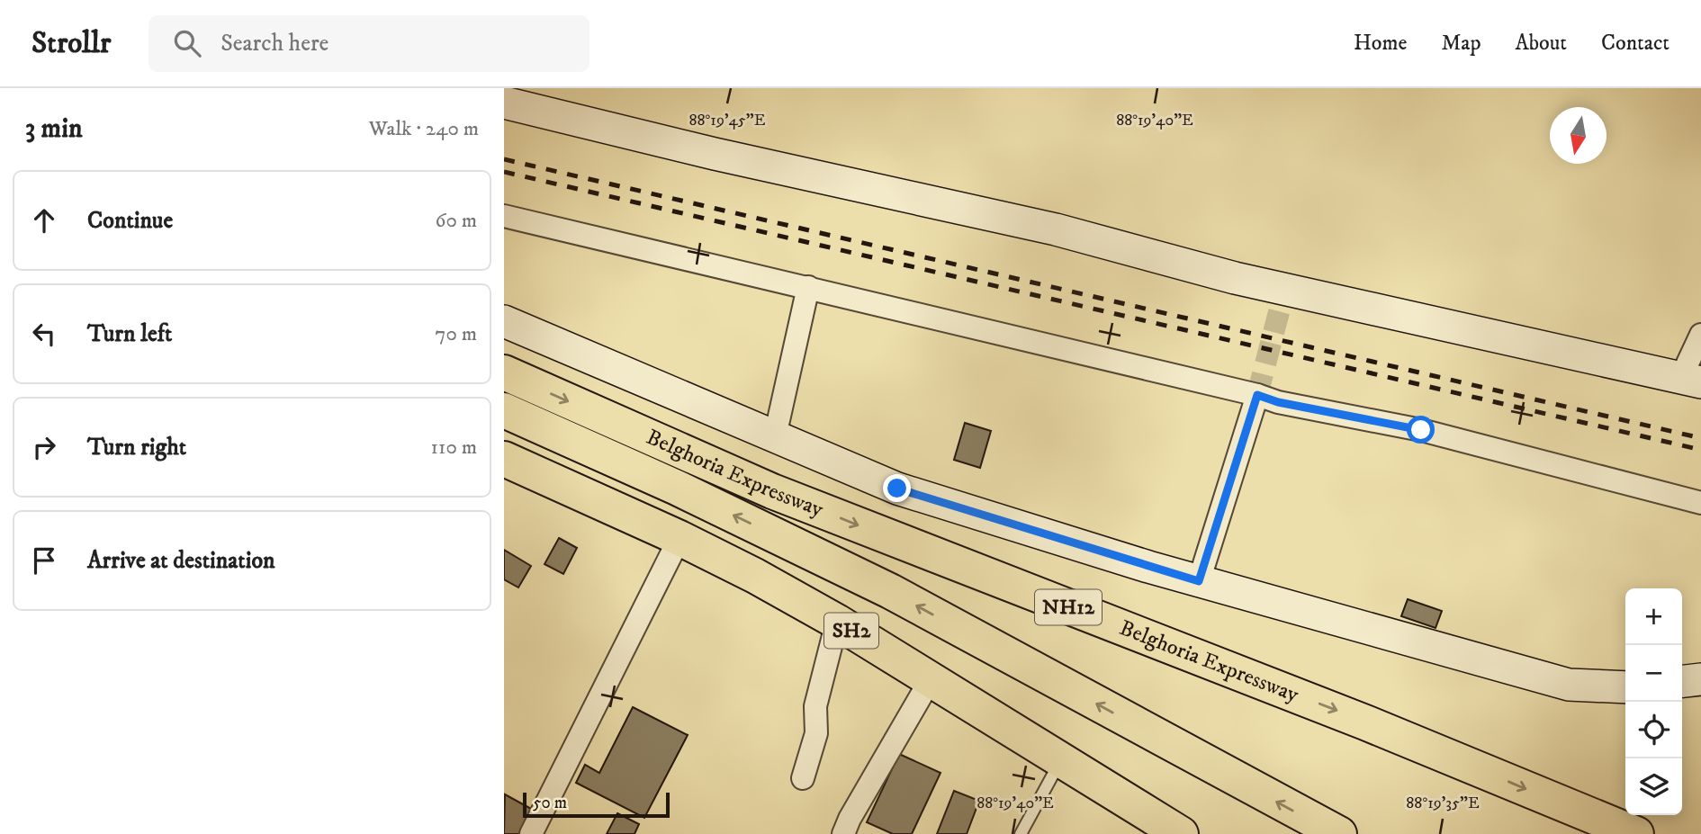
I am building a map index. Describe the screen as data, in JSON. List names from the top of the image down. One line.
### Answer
{"streets":{"main road":["Belghoria Expressway","NH12","SH2"]},"scale_bar":"50 m","north":"bottom","page":{"header":"Strollr","search":"Search here","nav":["Home","Map","About","Contact"],"heading":["3 min","Walk · 240 m"],"list":[["Continue","60 m"],["Turn left","70 m"],["Turn right","110 m"],"Arrive at destination"],"map_buttons":["+","−"],"scale":"50 m"},"coordinates":["88°19'45\"E","88°19'40\"E","88°19'35\"E"]}
